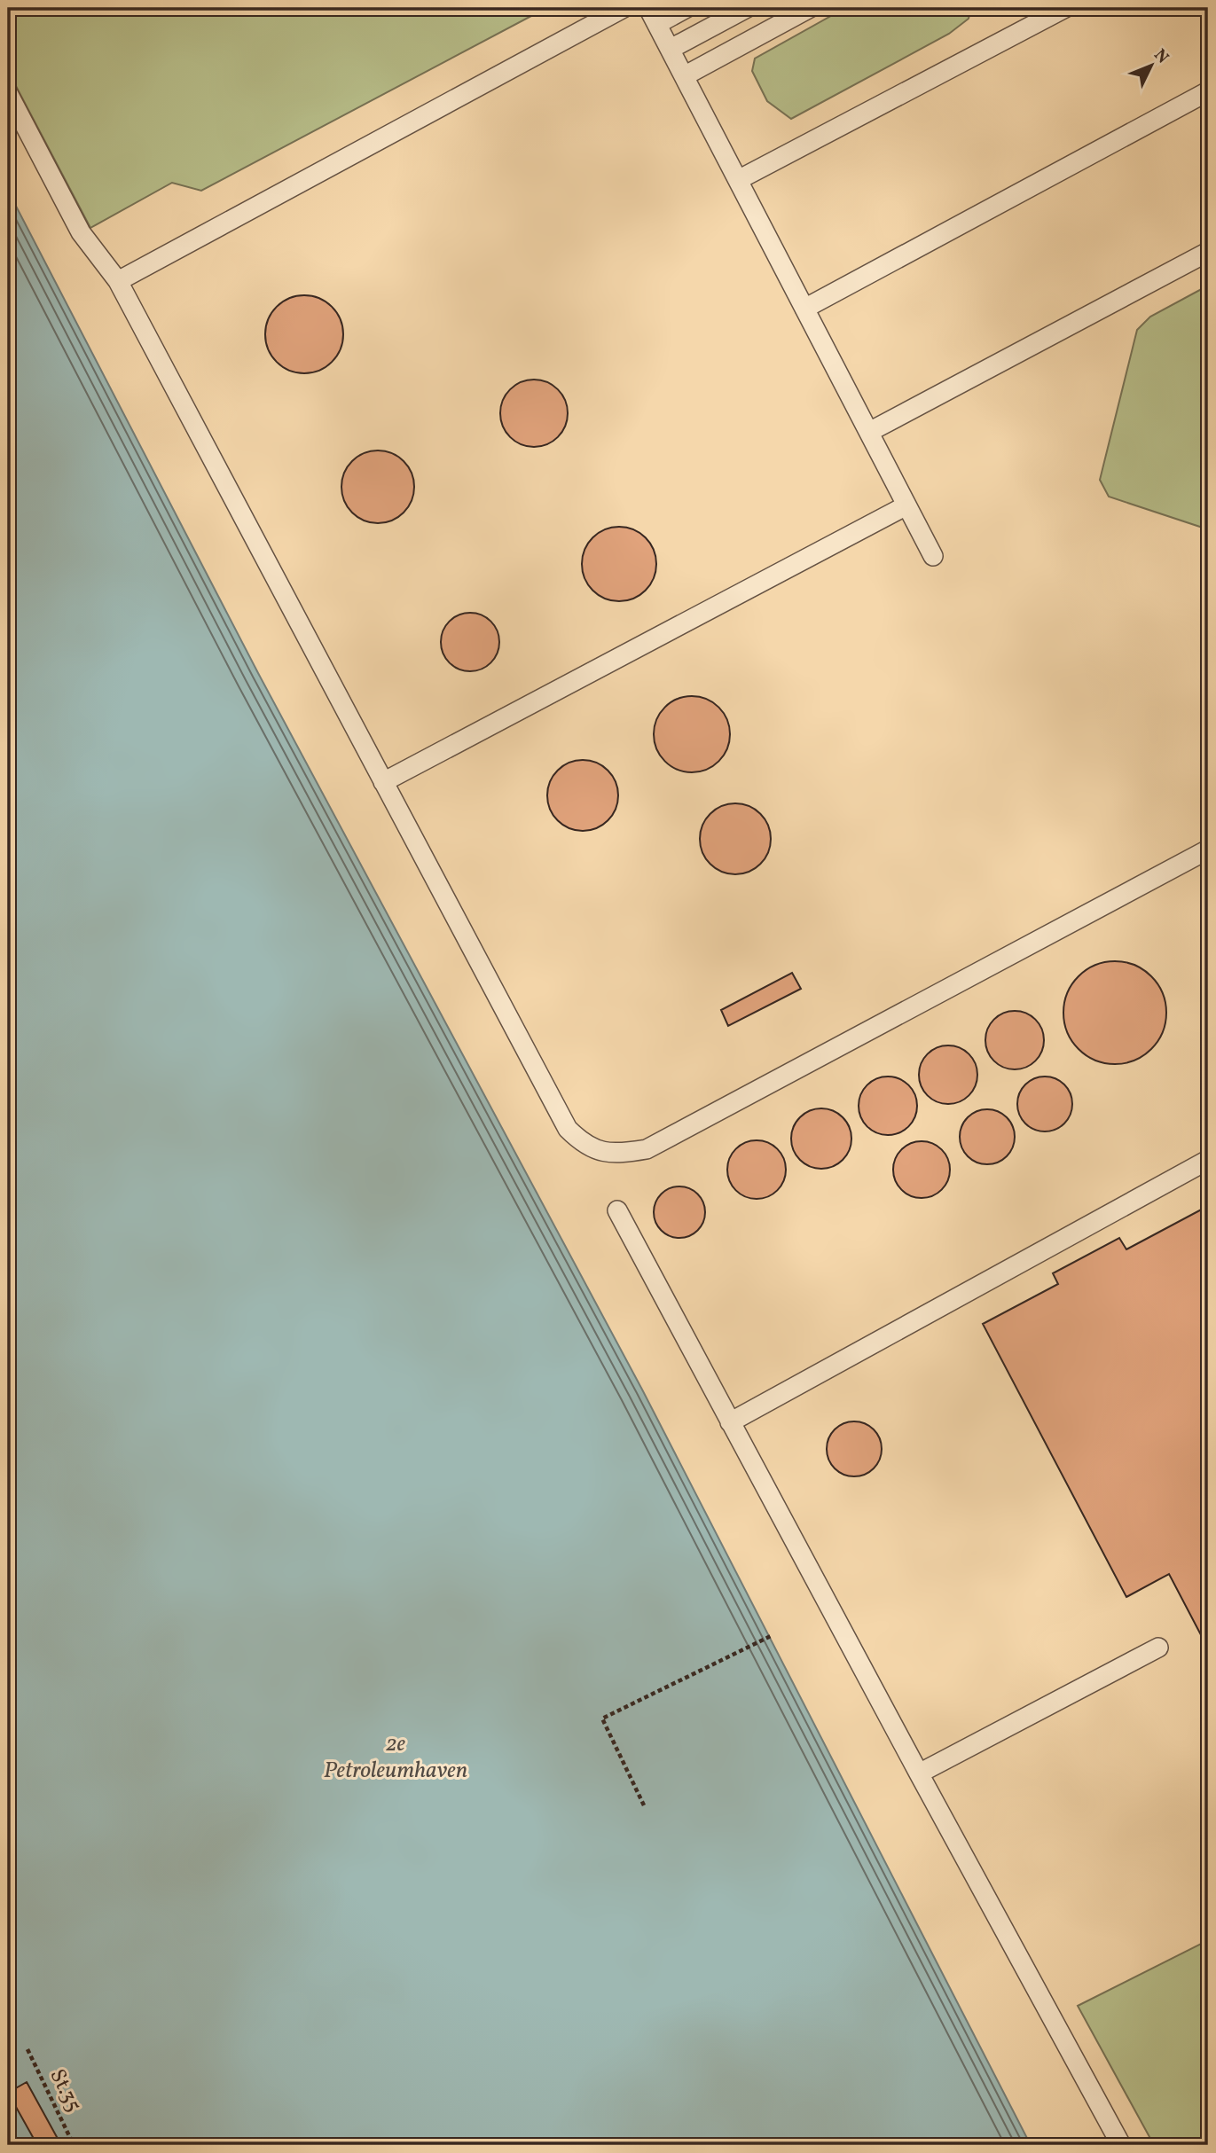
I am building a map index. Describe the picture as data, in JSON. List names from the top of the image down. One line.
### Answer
{"streets":{"path":["St.35"]},"water":["2e Petroleumhaven"],"north":"top right"}
